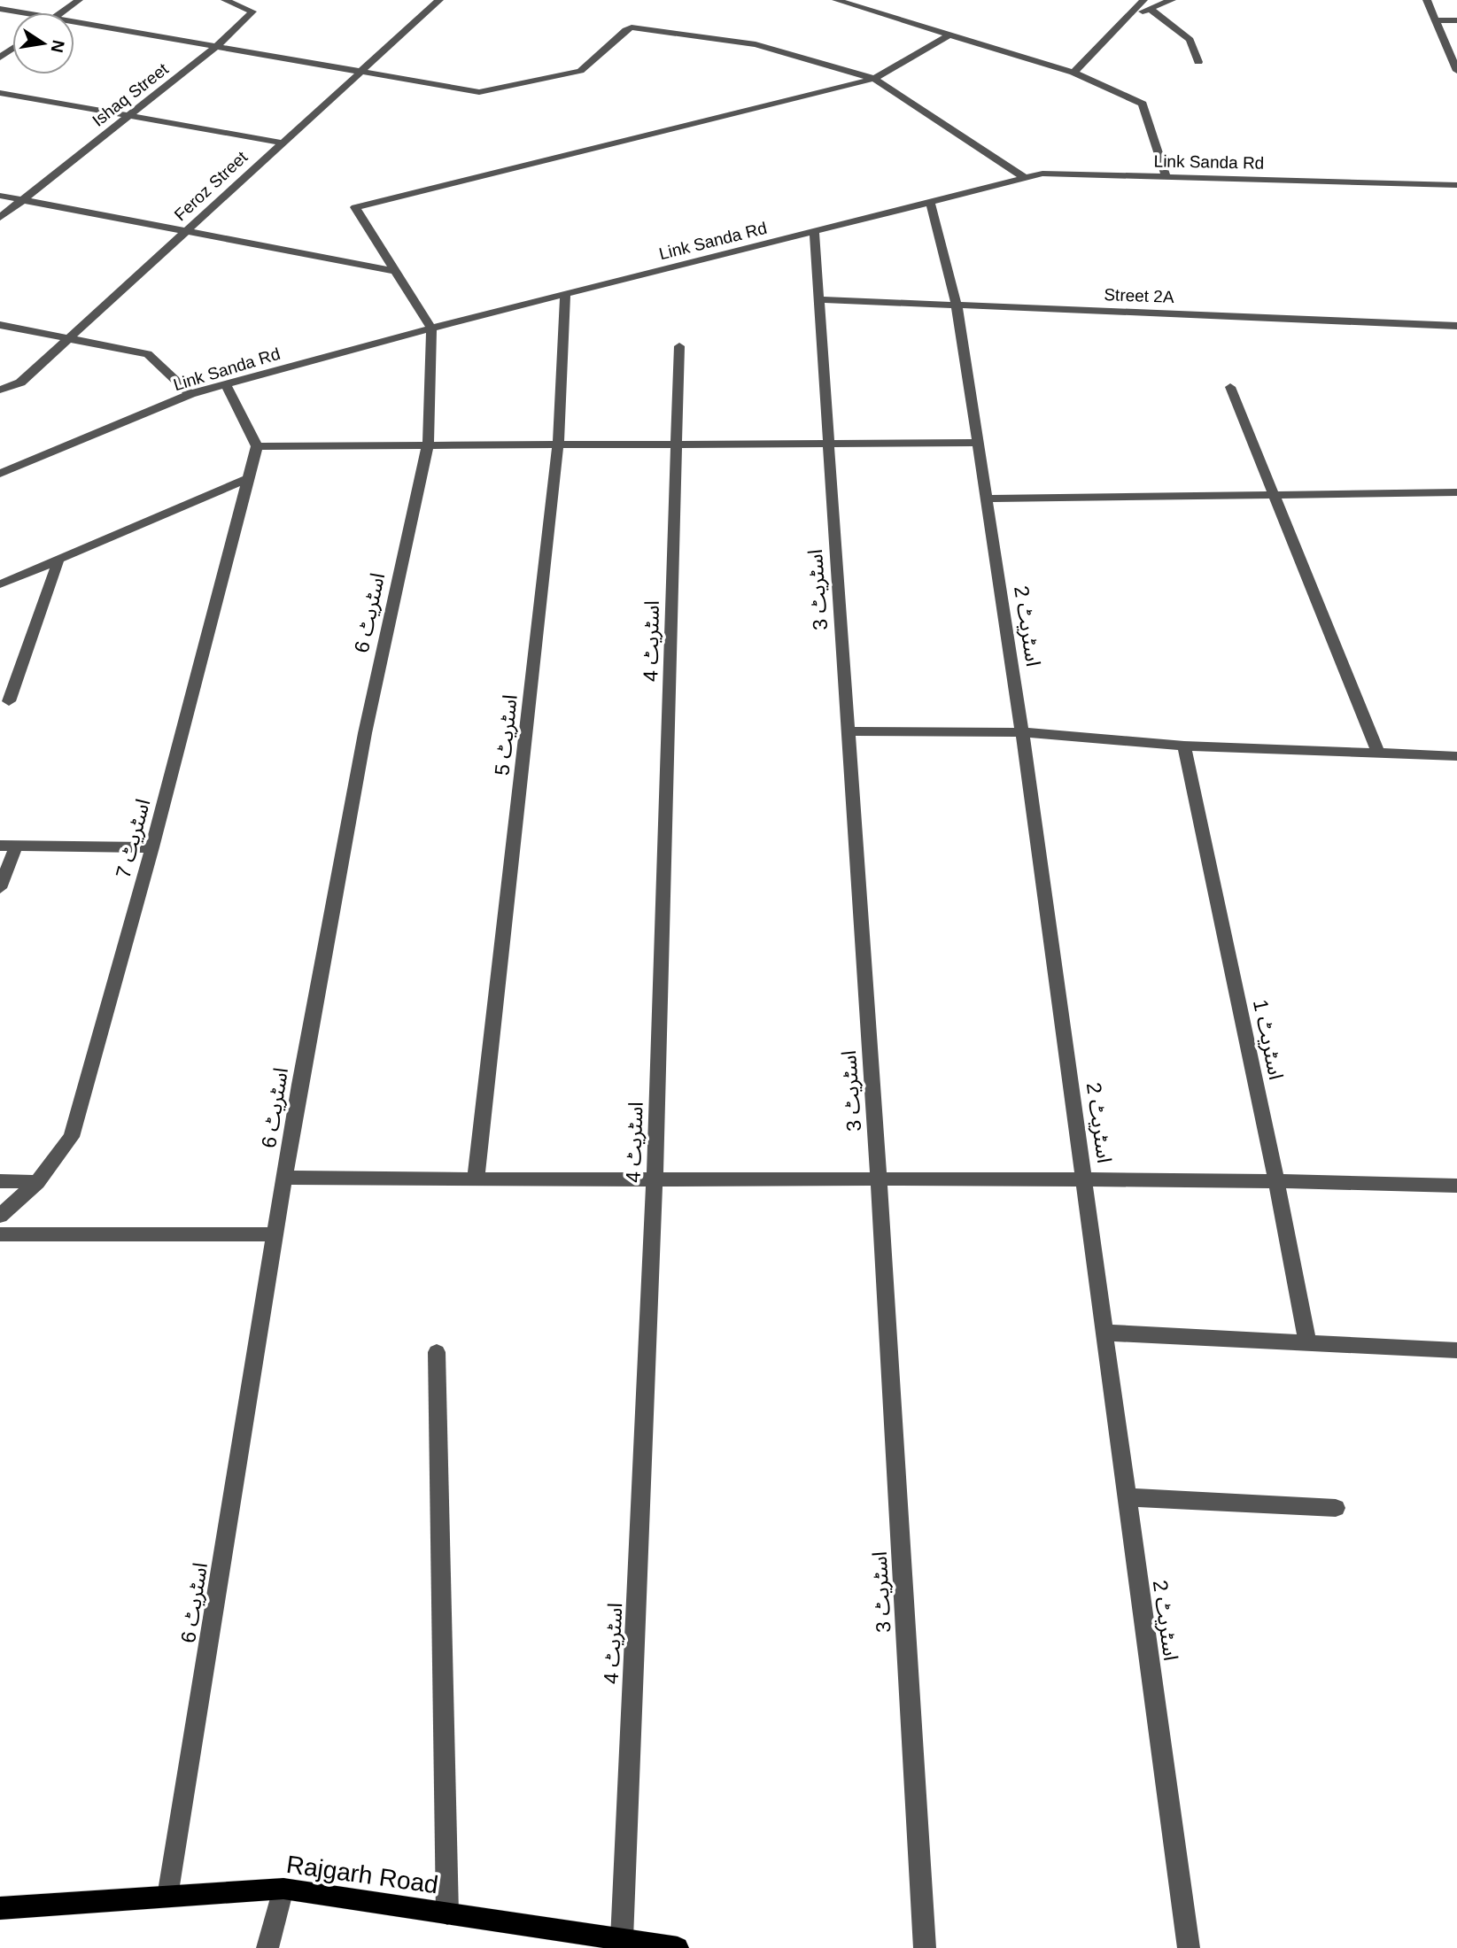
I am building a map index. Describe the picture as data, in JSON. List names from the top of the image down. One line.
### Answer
{"streets":{"main road":["Rajgarh Road"],"street":["Ishaq Street","Link Sanda Rd","Feroz Street","Street 2A","اسٹریٹ 3","اسٹریٹ 6","اسٹریٹ 2","اسٹریٹ 4","اسٹریٹ 5","اسٹریٹ 7","اسٹریٹ 1"]},"crossings":[["Link Sanda Rd","اسٹریٹ 3"],["Link Sanda Rd","اسٹریٹ 6"],["Link Sanda Rd","اسٹریٹ 2"],["Link Sanda Rd","اسٹریٹ 5"],["Street 2A","اسٹریٹ 3"],["Street 2A","اسٹریٹ 2"],["اسٹریٹ 6","Rajgarh Road"],["اسٹریٹ 4","Rajgarh Road"]],"north":"right"}
